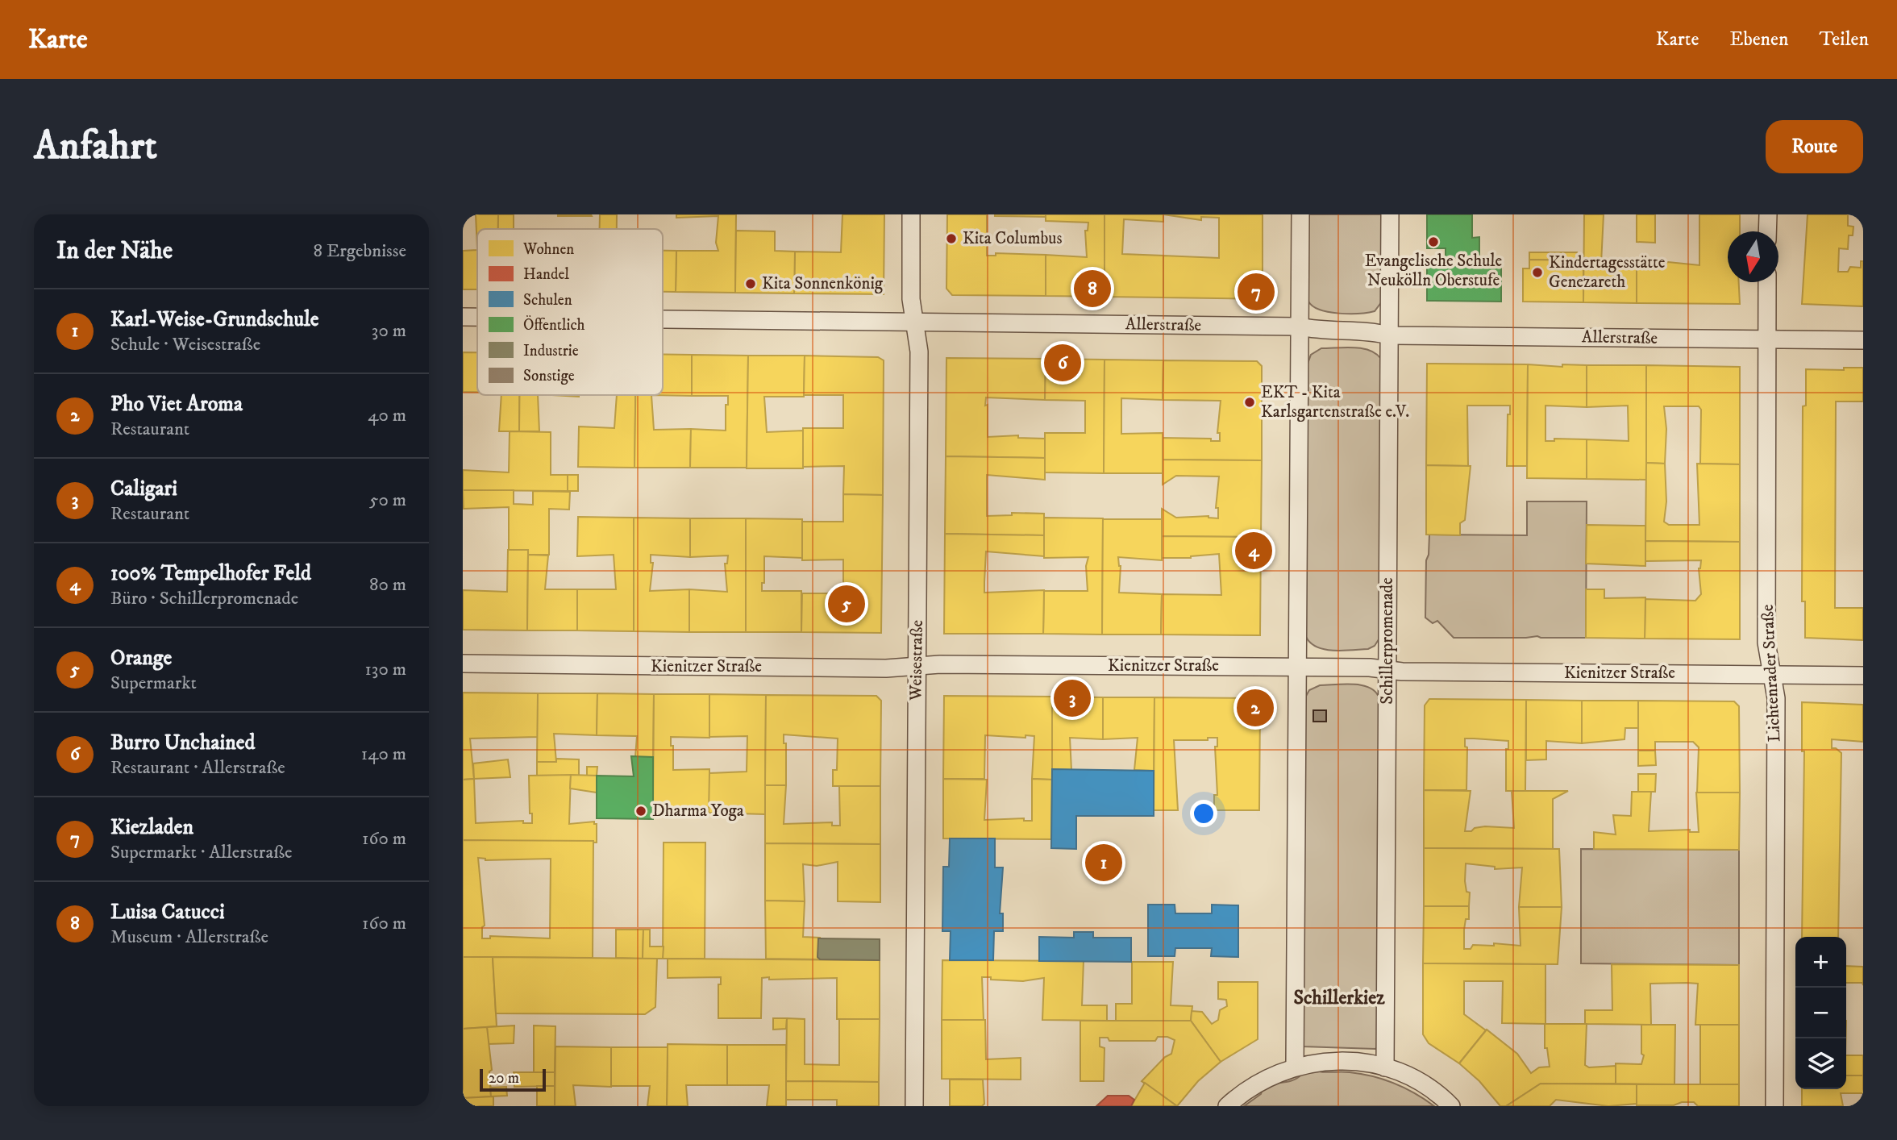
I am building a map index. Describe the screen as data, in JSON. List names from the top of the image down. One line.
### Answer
{"streets":{"street":["Allerstraße","Schillerpromenade","Weisestraße","Kienitzer Straße","Lichtenrader Straße"]},"crossings":[["Allerstraße","Schillerpromenade"],["Allerstraße","Weisestraße"],["Allerstraße","Lichtenrader Straße"],["Schillerpromenade","Kienitzer Straße"],["Weisestraße","Kienitzer Straße"],["Kienitzer Straße","Lichtenrader Straße"]],"districts":["Schillerkiez"],"places":["Kita Columbus","Evangelische Schule Neukölln Oberstufe","Kindertagesstätte Genezareth","Kita Sonnenkönig","EKT - Kita Karlsgartenstraße e.V.","Dharma Yoga"],"legend":["Wohnen","Handel","Schulen","Öffentlich","Industrie","Sonstige"],"scale_bar":"20 m","north":"bottom","page":{"header":"Karte","nav":["Karte","Ebenen","Teilen"],"buttons":"Route","title":"Anfahrt","heading":["In der Nähe","8 Ergebnisse"],"pins":["8","7","6","4","5","3","2","1"],"list":[{"mark":"1","name":"Karl-Weise-Grundschule","note":"Schule · Weisestraße","value":"30 m"},{"mark":"2","name":"Pho Viet Aroma","note":"Restaurant","value":"40 m"},{"mark":"3","name":"Caligari","note":"Restaurant","value":"50 m"},{"mark":"4","name":"100% Tempelhofer Feld","note":"Büro · Schillerpromenade","value":"80 m"},{"mark":"5","name":"Orange","note":"Supermarkt","value":"130 m"},{"mark":"6","name":"Burro Unchained","note":"Restaurant · Allerstraße","value":"140 m"},{"mark":"7","name":"Kiezladen","note":"Supermarkt · Allerstraße","value":"160 m"},{"mark":"8","name":"Luisa Catucci","note":"Museum · Allerstraße","value":"160 m"}],"map_buttons":["+","−"],"scale":"20 m"}}
